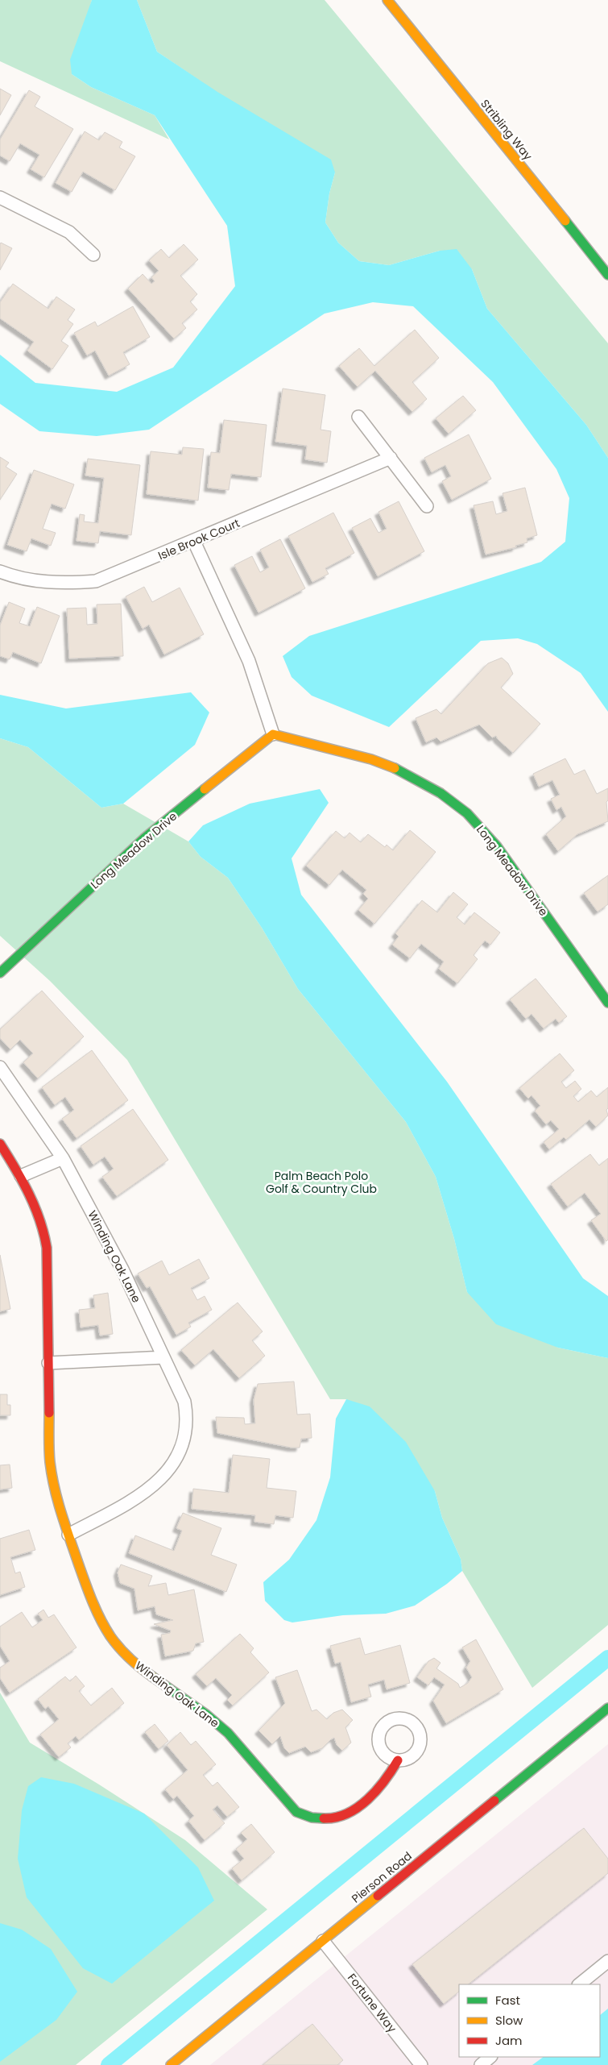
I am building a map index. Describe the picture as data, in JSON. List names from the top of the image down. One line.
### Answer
{"streets":{"street":["Stribling Way","Isle Brook Court","Long Meadow Drive","Winding Oak Lane","Pierson Road","Fortune Way"]},"crossings":[["Pierson Road","Fortune Way"]],"parks":["Palm Beach Polo Golf & Country Club"],"legend":["Fast","Slow","Jam"]}
